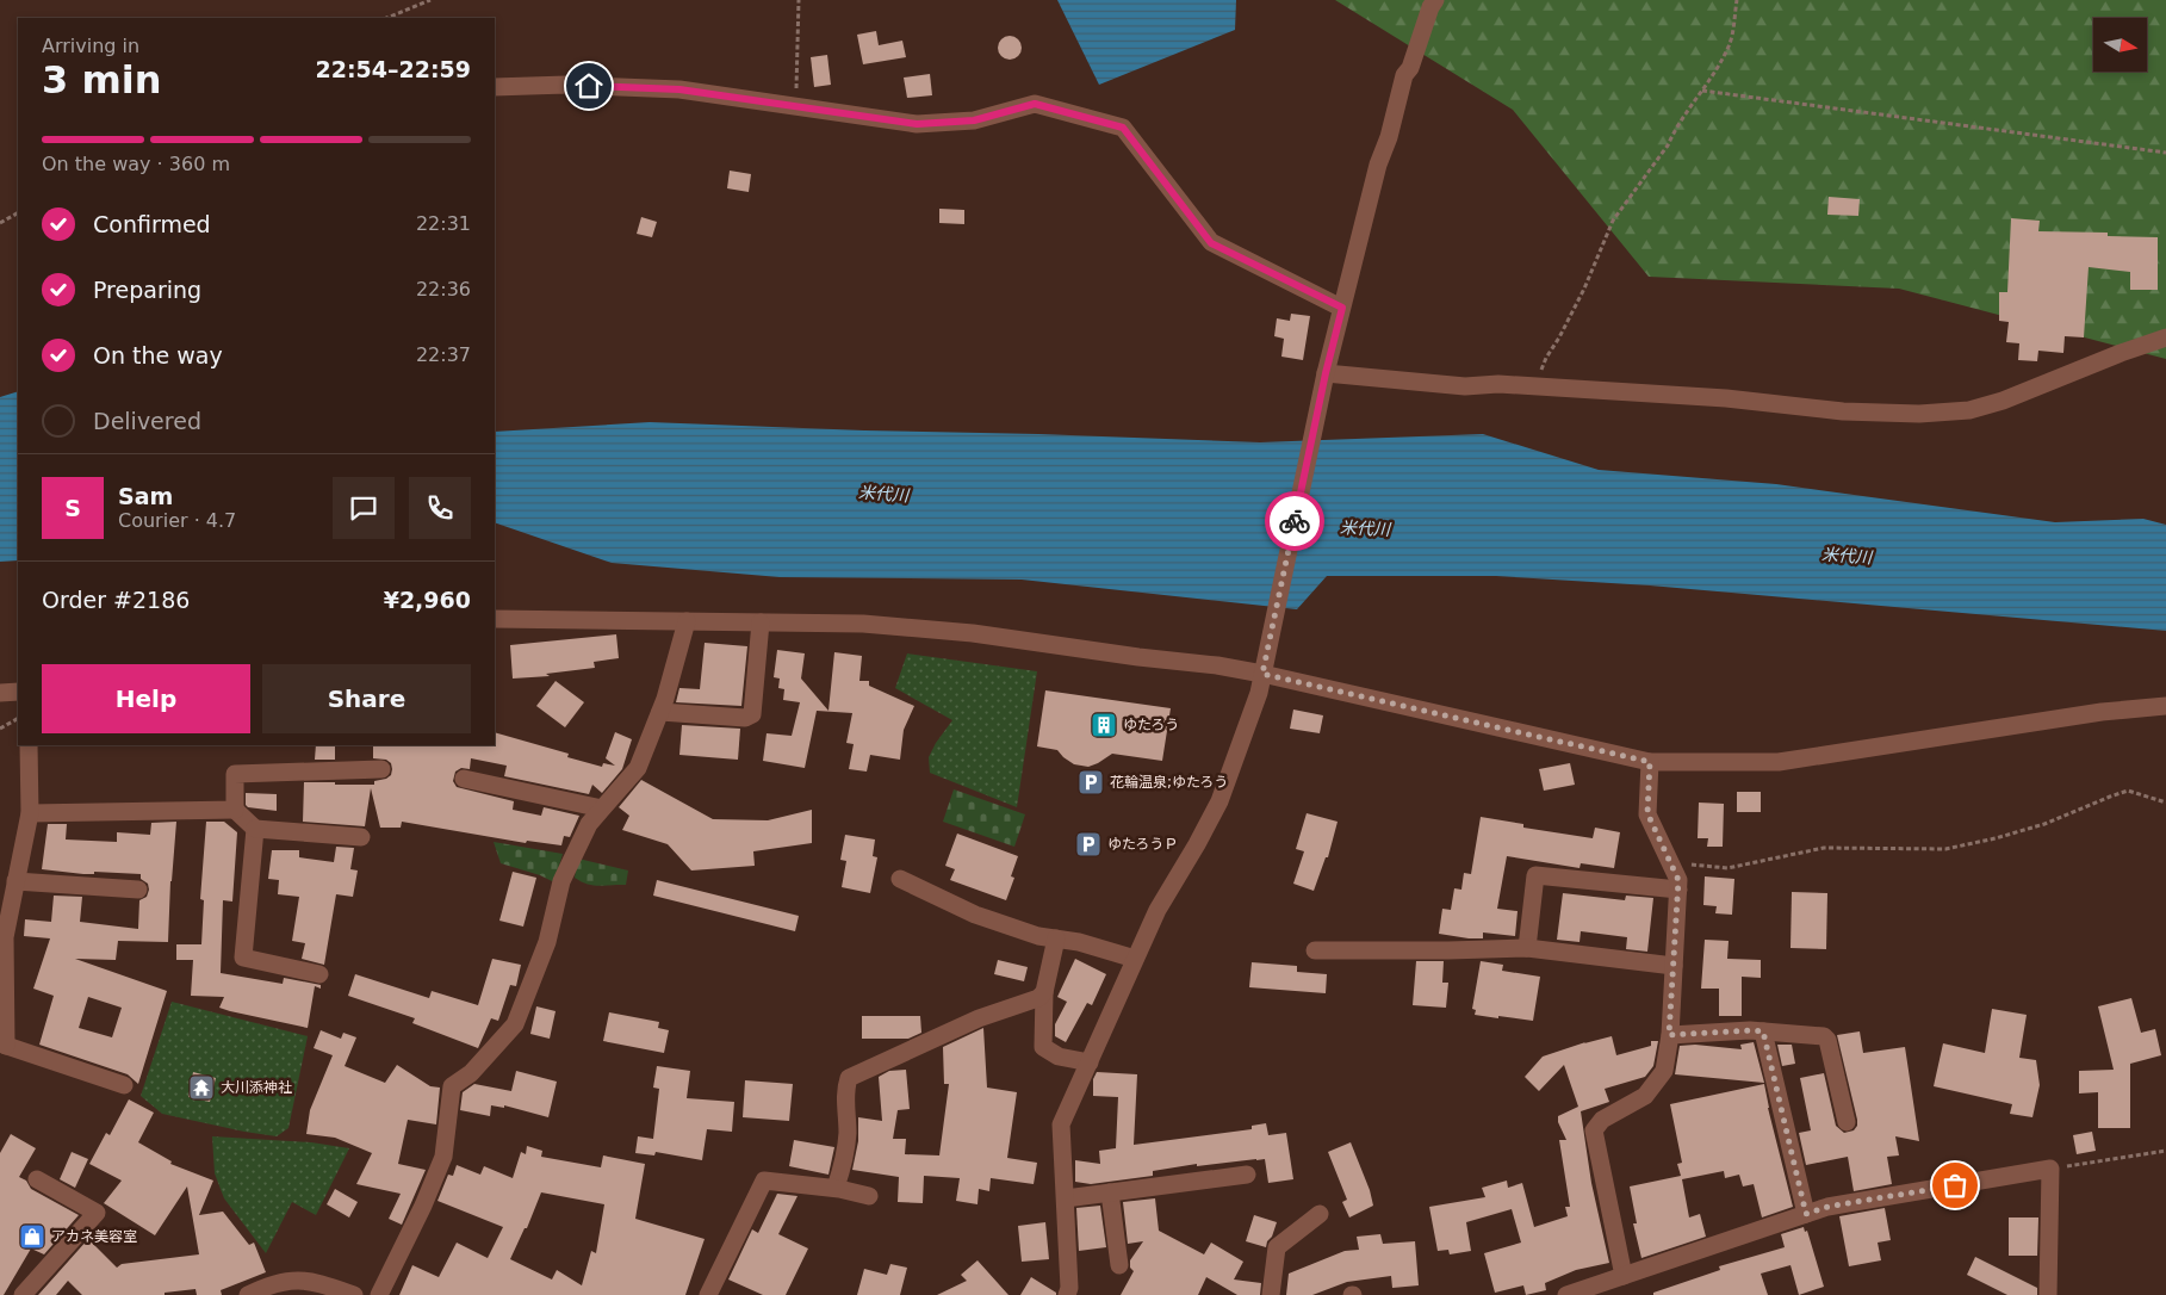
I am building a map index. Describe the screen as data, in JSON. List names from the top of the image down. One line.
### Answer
{"water":["米代川"],"places":{"building":["ゆたろう"],"parking":["花輪温泉;ゆたろう","ゆたろうＰ"],"temple":["大川添神社"],"shop":["アカネ美容室"]},"north":"right","page":{"heading":["3 min","Arriving in","22:54–22:59"],"panel":["Sam","Courier · 4.7","Order #2186","¥2,960"],"bar":"On the way · 360 m","list":[["Confirmed","22:31"],["Preparing","22:36"],["On the way","22:37"],"Delivered"],"round":"S","buttons":["Help","Share"]}}
